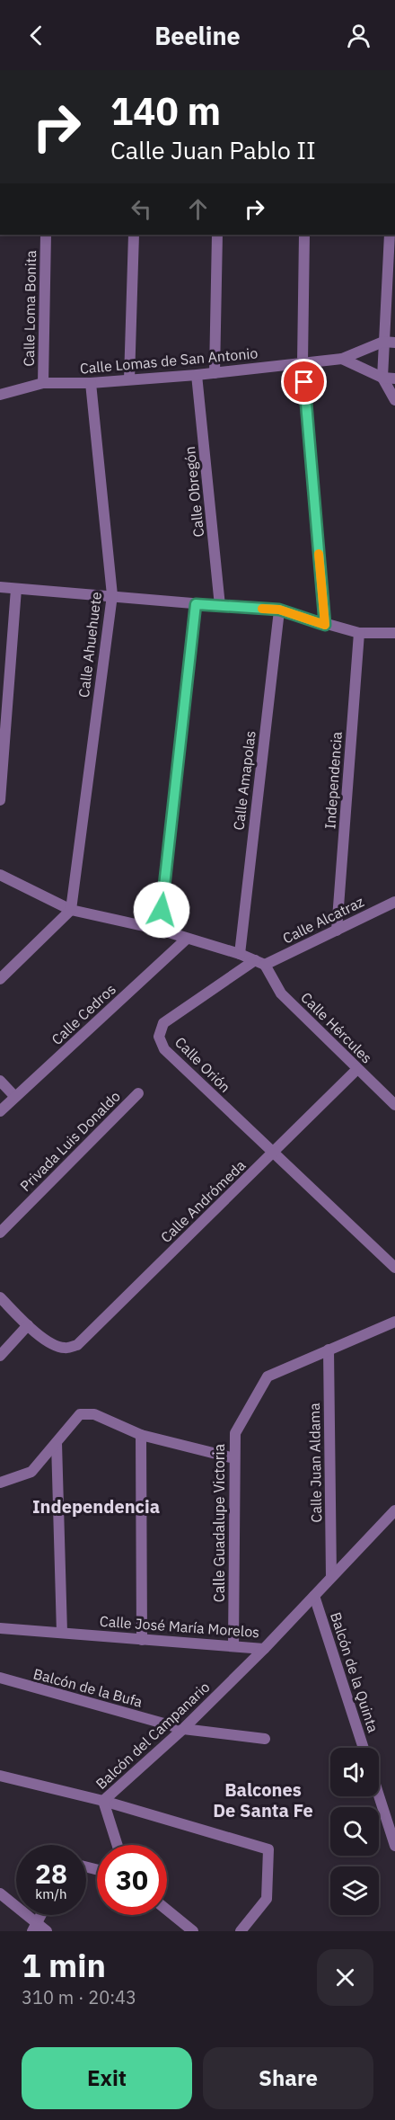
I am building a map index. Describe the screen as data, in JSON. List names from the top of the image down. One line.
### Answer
{"streets":{"street":["Calle Loma Bonita","Calle Lomas de San Antonio","Calle Obregón","Calle Ahuehuete","Calle Amapolas","Independencia","Calle Alcatraz","Calle Cedros","Calle Hércules","Calle Orión","Privada Luis Donaldo","Calle Andrómeda","Calle Juan Aldama","Calle Guadalupe Victoria","Calle José María Morelos","Balcón de la Quinta","Balcón de la Bufa","Balcón del Campanario"]},"crossings":[["Calle Loma Bonita","Calle Lomas de San Antonio"],["Calle Lomas de San Antonio","Calle Obregón"],["Calle Lomas de San Antonio","Calle Ahuehuete"],["Independencia","Calle Alcatraz"],["Calle Alcatraz","Calle Hércules"],["Calle Alcatraz","Calle Orión"],["Calle Hércules","Calle Orión"],["Calle Hércules","Calle Andrómeda"],["Calle Orión","Calle Andrómeda"],["Calle Juan Aldama","Calle Guadalupe Victoria"],["Calle Juan Aldama","Calle José María Morelos"],["Calle Guadalupe Victoria","Calle José María Morelos"],["Calle José María Morelos","Balcón de la Quinta"],["Calle José María Morelos","Balcón del Campanario"],["Balcón de la Bufa","Balcón del Campanario"]],"districts":["Independencia","Balcones De Santa Fe"],"page":{"header":"Beeline","turn":["140 m","Calle Juan Pablo II"],"speed":"28 km/h","limit":"30","heading":["1 min","310 m · 20:43"],"buttons":["Exit","Share"]}}
